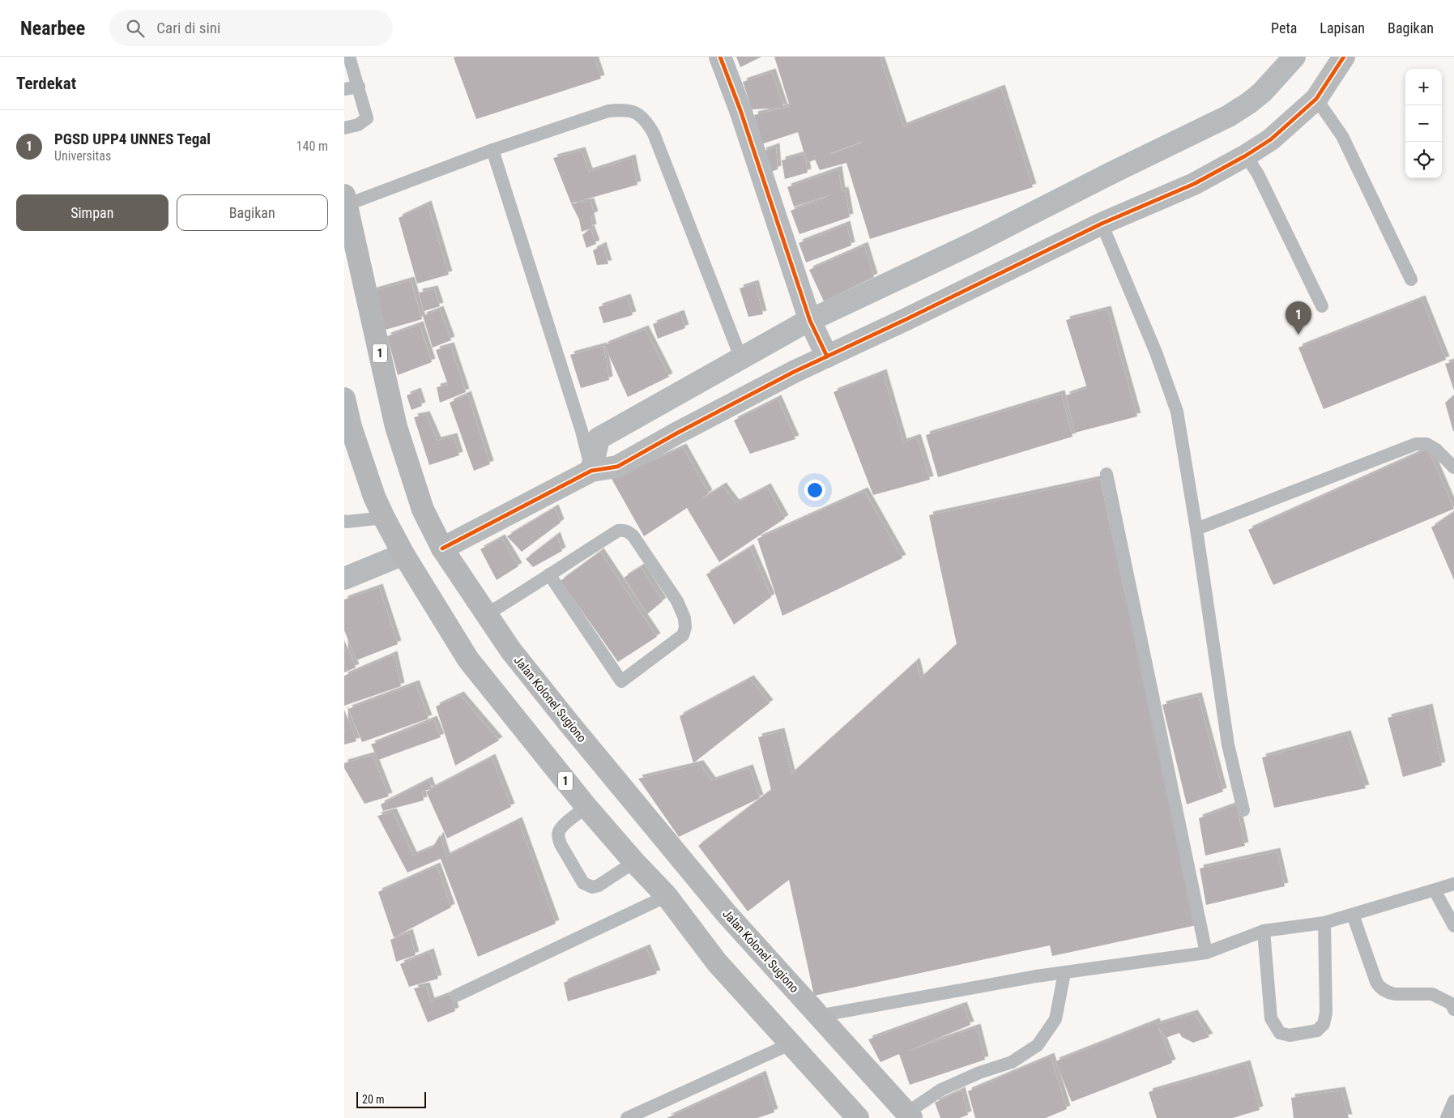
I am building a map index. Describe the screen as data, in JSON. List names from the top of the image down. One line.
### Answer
{"streets":{"highway":["1","Jalan Kolonel Sugiono"]},"scale_bar":"20 m","page":{"header":"Nearbee","search":"Cari di sini","nav":["Peta","Lapisan","Bagikan"],"heading":"Terdekat","map_buttons":["+","−"],"list":[{"mark":"1","name":"PGSD UPP4 UNNES Tegal","note":"Universitas","value":"140 m"}],"buttons":["Simpan","Bagikan"],"pins":"1","scale":"20 m"}}
